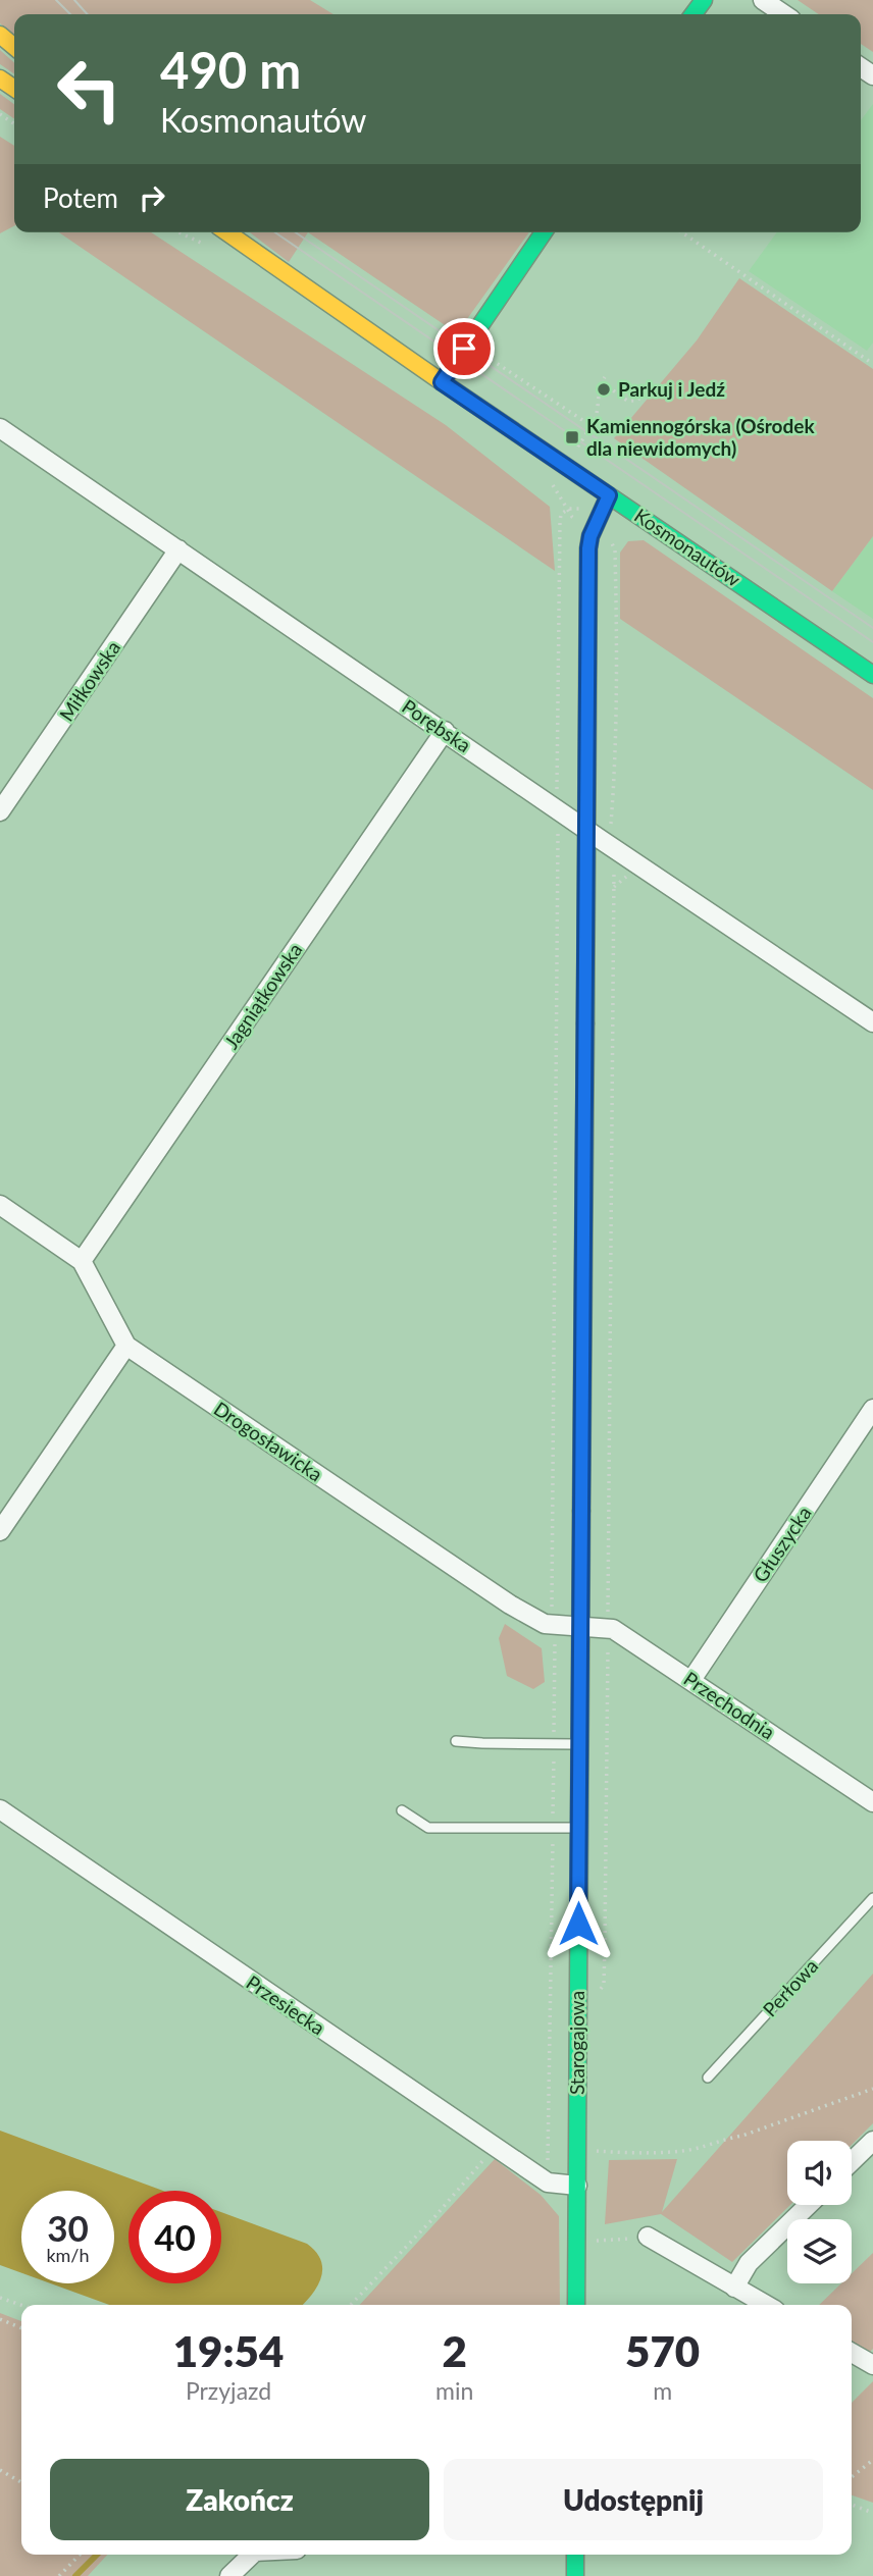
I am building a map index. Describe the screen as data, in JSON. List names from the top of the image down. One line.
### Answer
{"streets":{"street":["Kosmonautów","Miłkowska","Porębska","Jagniątkowska","Drogosławicka","Głuszycka","Przechodnia","Przesiecka","Starogajowa"],"lane":["Perłowa"]},"crossings":[["Kosmonautów","Starogajowa"],["Miłkowska","Porębska"],["Porębska","Jagniątkowska"],["Porębska","Starogajowa"],["Jagniątkowska","Drogosławicka"],["Drogosławicka","Przechodnia"],["Drogosławicka","Starogajowa"],["Głuszycka","Przechodnia"],["Przechodnia","Starogajowa"],["Przesiecka","Starogajowa"]],"places":{"other":["Parkuj i Jedź"],"transit":["Kamiennogórska (Ośrodek dla niewidomych)"]},"page":{"turn":["490 m","Kosmonautów"],"then":"Potem","speed":"30 km/h","limit":"40","eta":["19:54","Przyjazd","2","min","570","m"],"buttons":["Zakończ","Udostępnij"]}}
